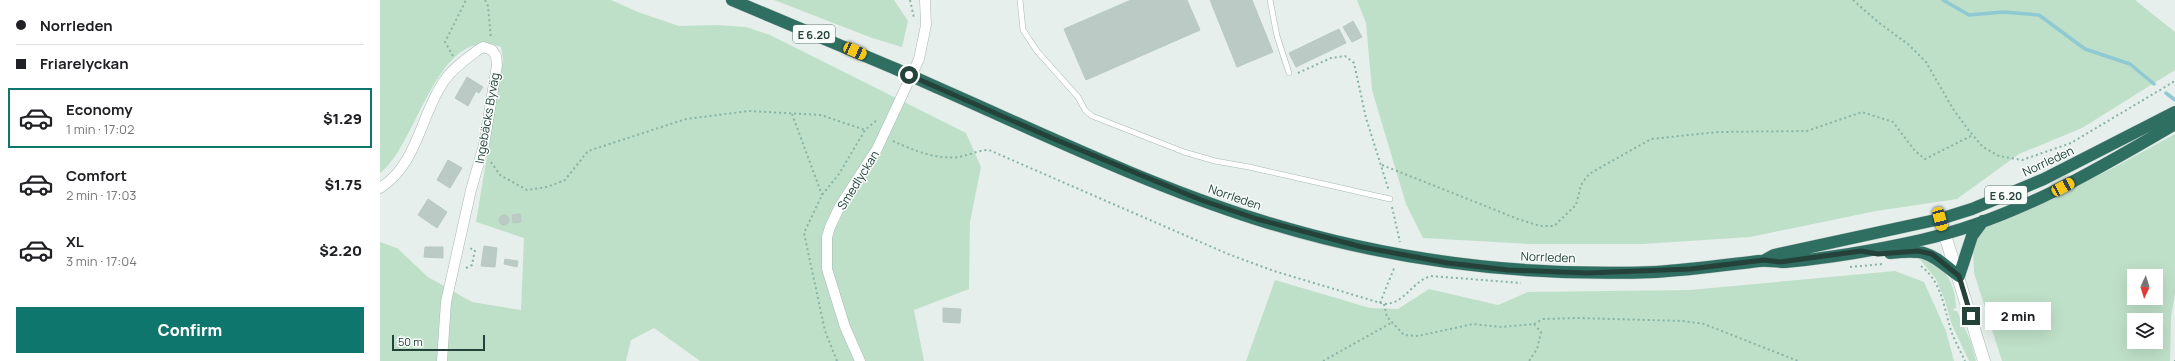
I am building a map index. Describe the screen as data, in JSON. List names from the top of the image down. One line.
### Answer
{"streets":{"highway":["E 6.20","Norrleden"],"street":["Ingebäcks Byväg","Smedlyckan"]},"scale_bar":"50 m","north":"bottom","page":{"banner":["Norrleden","Friarelyckan"],"list":[{"name":"Economy","note":"1 min · 17:02","value":"$1.29"},{"name":"Comfort","note":"2 min · 17:03","value":"$1.75"},{"name":"XL","note":"3 min · 17:04","value":"$2.20"}],"buttons":"Confirm","bubble":"2 min","scale":"50 m"}}
